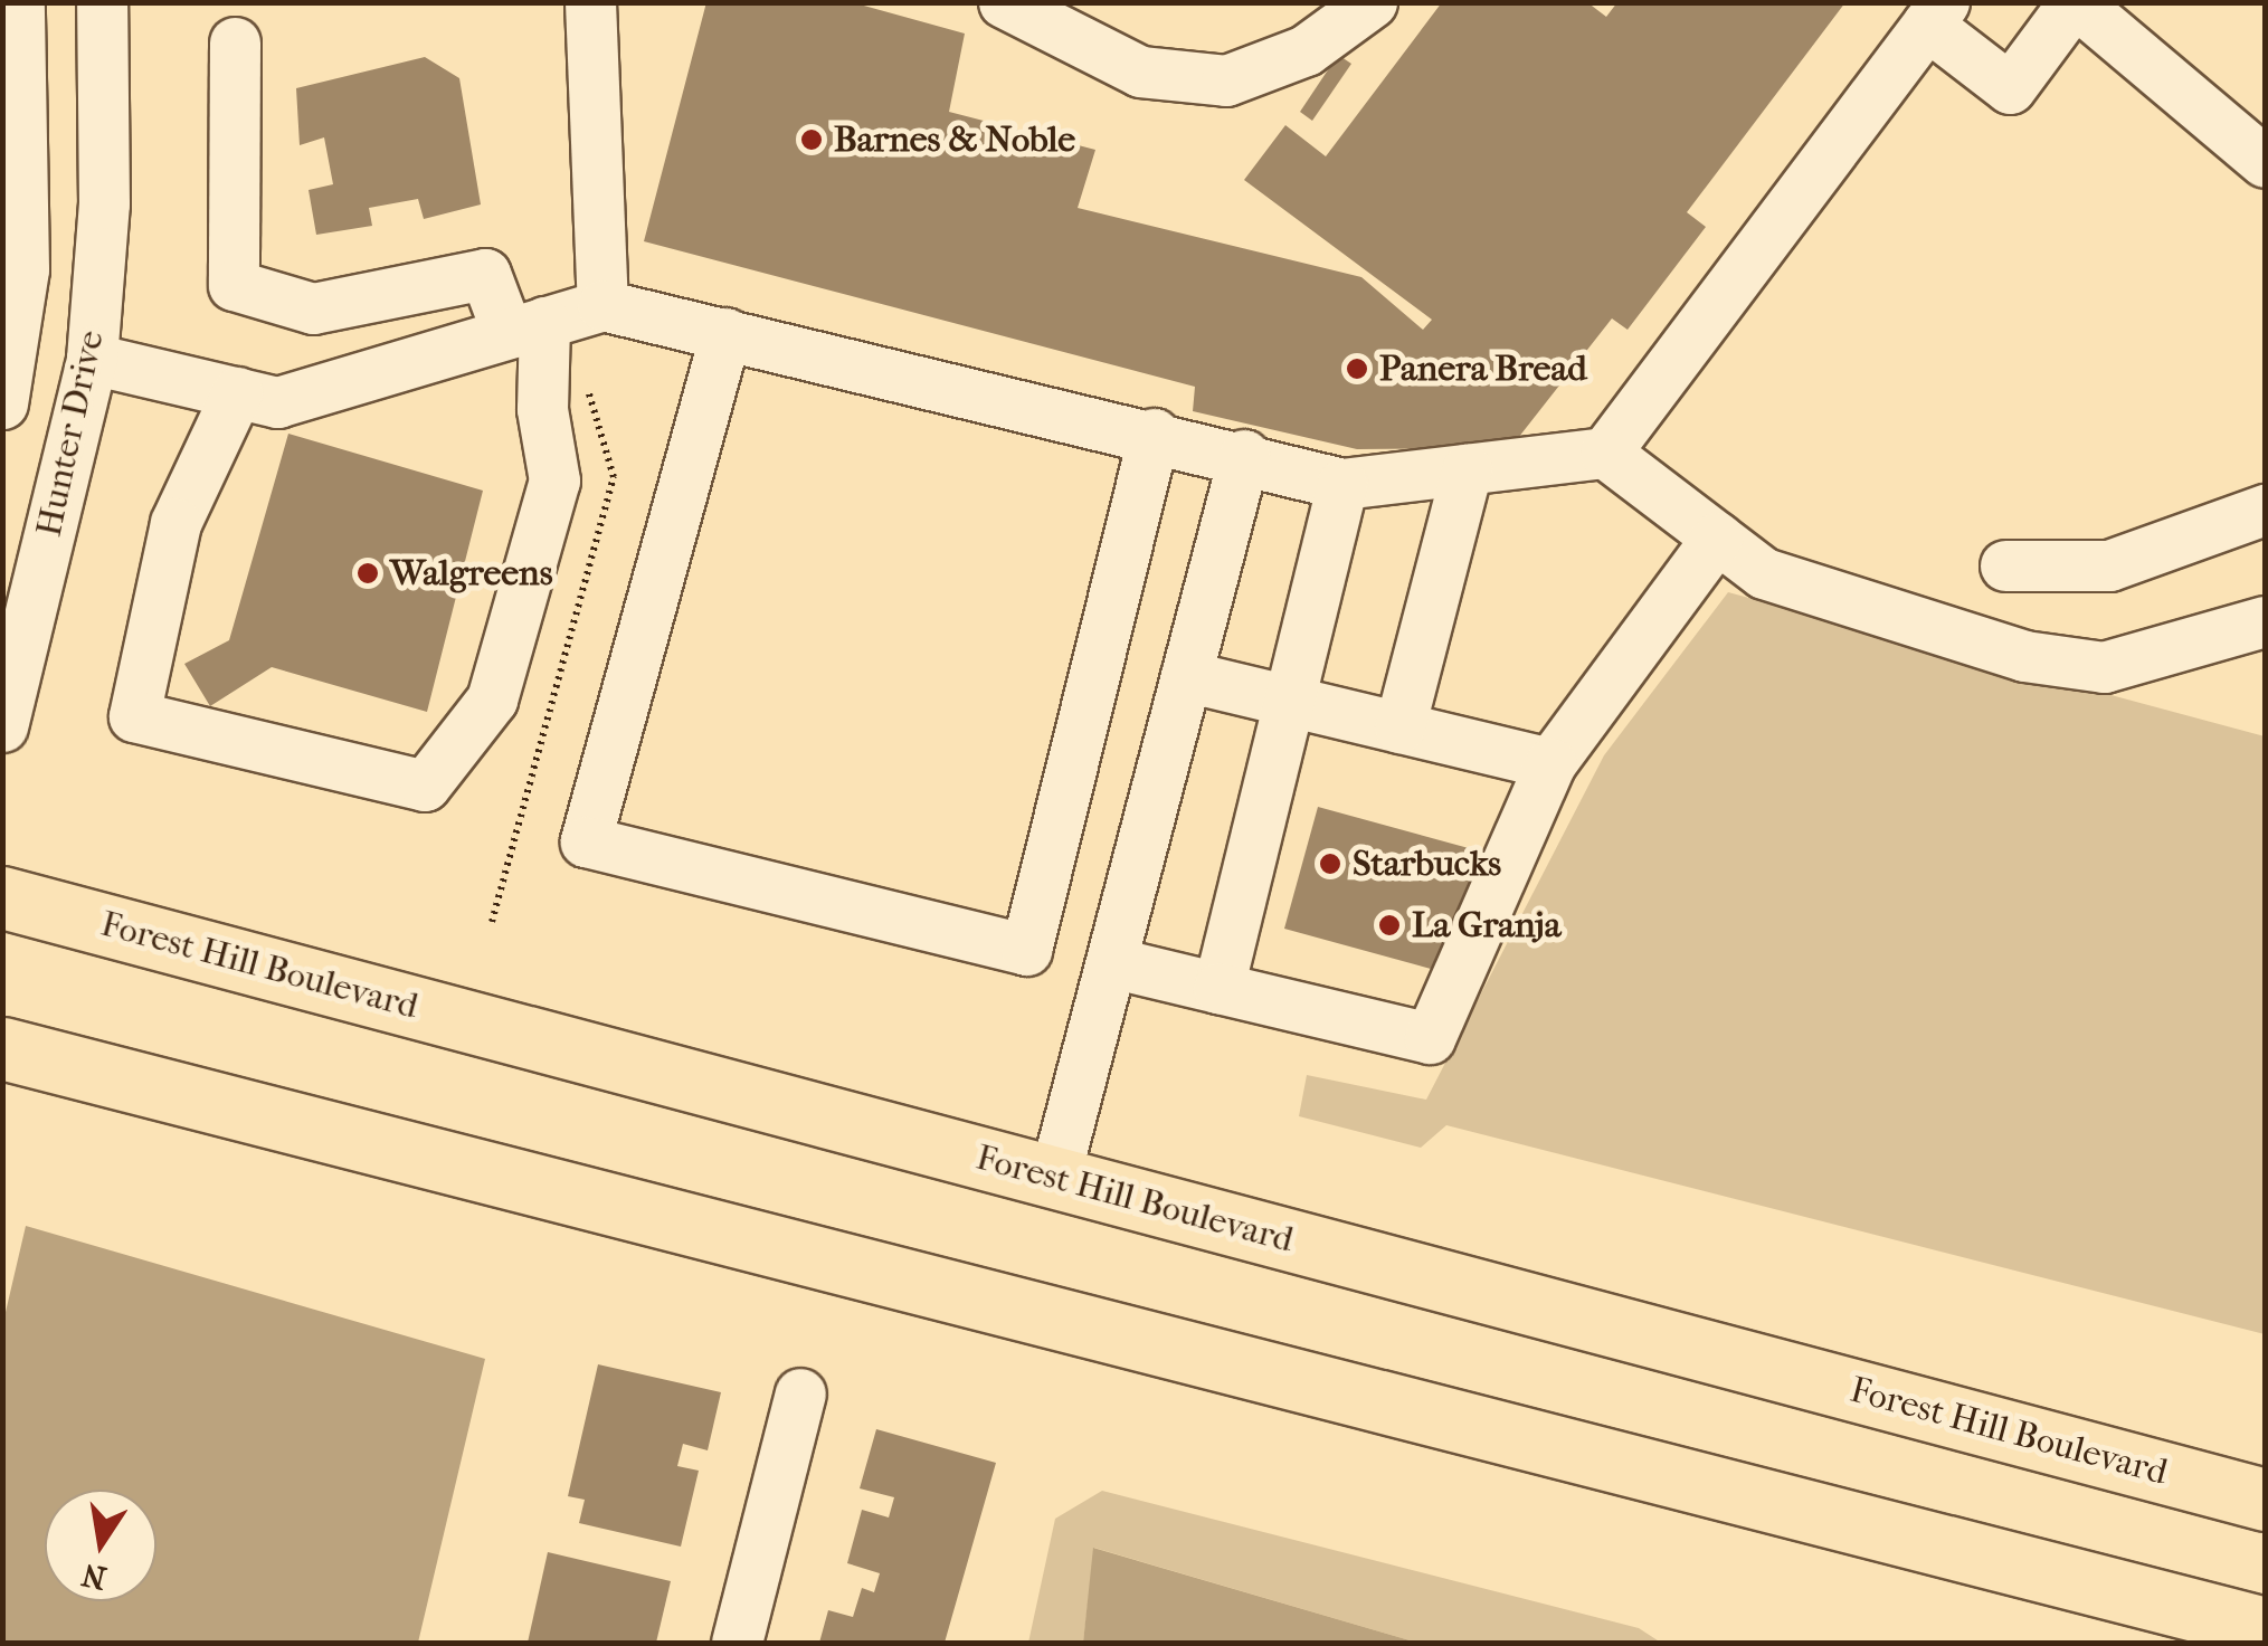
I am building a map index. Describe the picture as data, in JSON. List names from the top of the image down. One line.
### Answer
{"streets":{"main road":["Forest Hill Boulevard"],"street":["Hunter Drive"]},"places":["Barnes & Noble","Panera Bread","Walgreens","Starbucks","La Granja"],"north":"bottom"}
